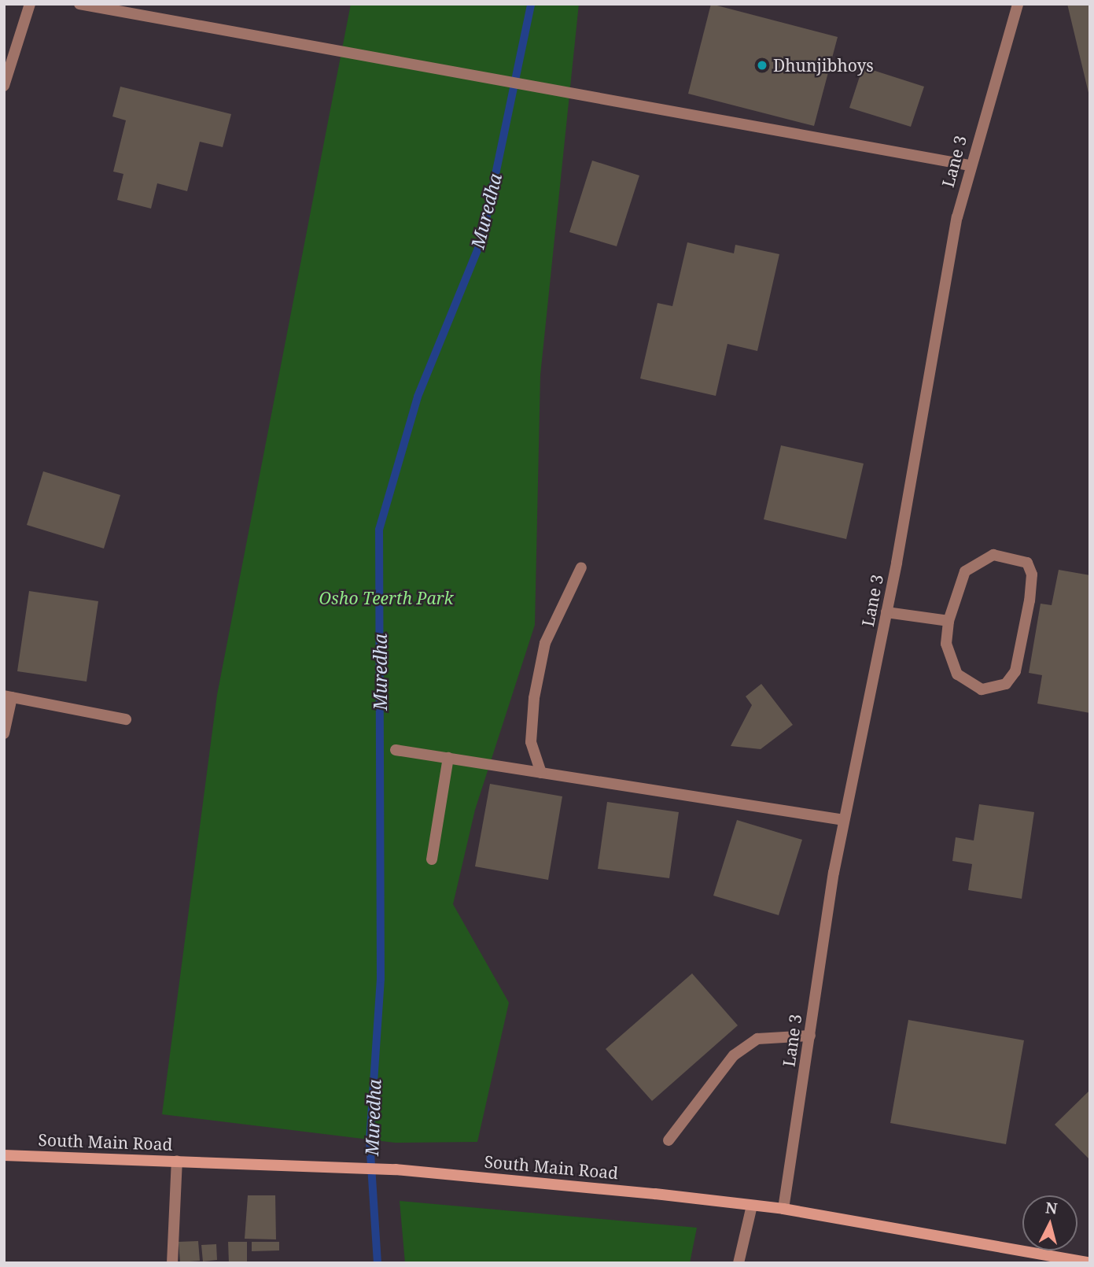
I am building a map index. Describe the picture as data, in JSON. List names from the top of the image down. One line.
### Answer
{"streets":{"main road":["South Main Road"],"street":["Lane 3"]},"crossings":[["Lane 3","South Main Road"]],"water":["Muredha"],"parks":["Osho Teerth Park"],"places":["Dhunjibhoys"],"north":"top"}
